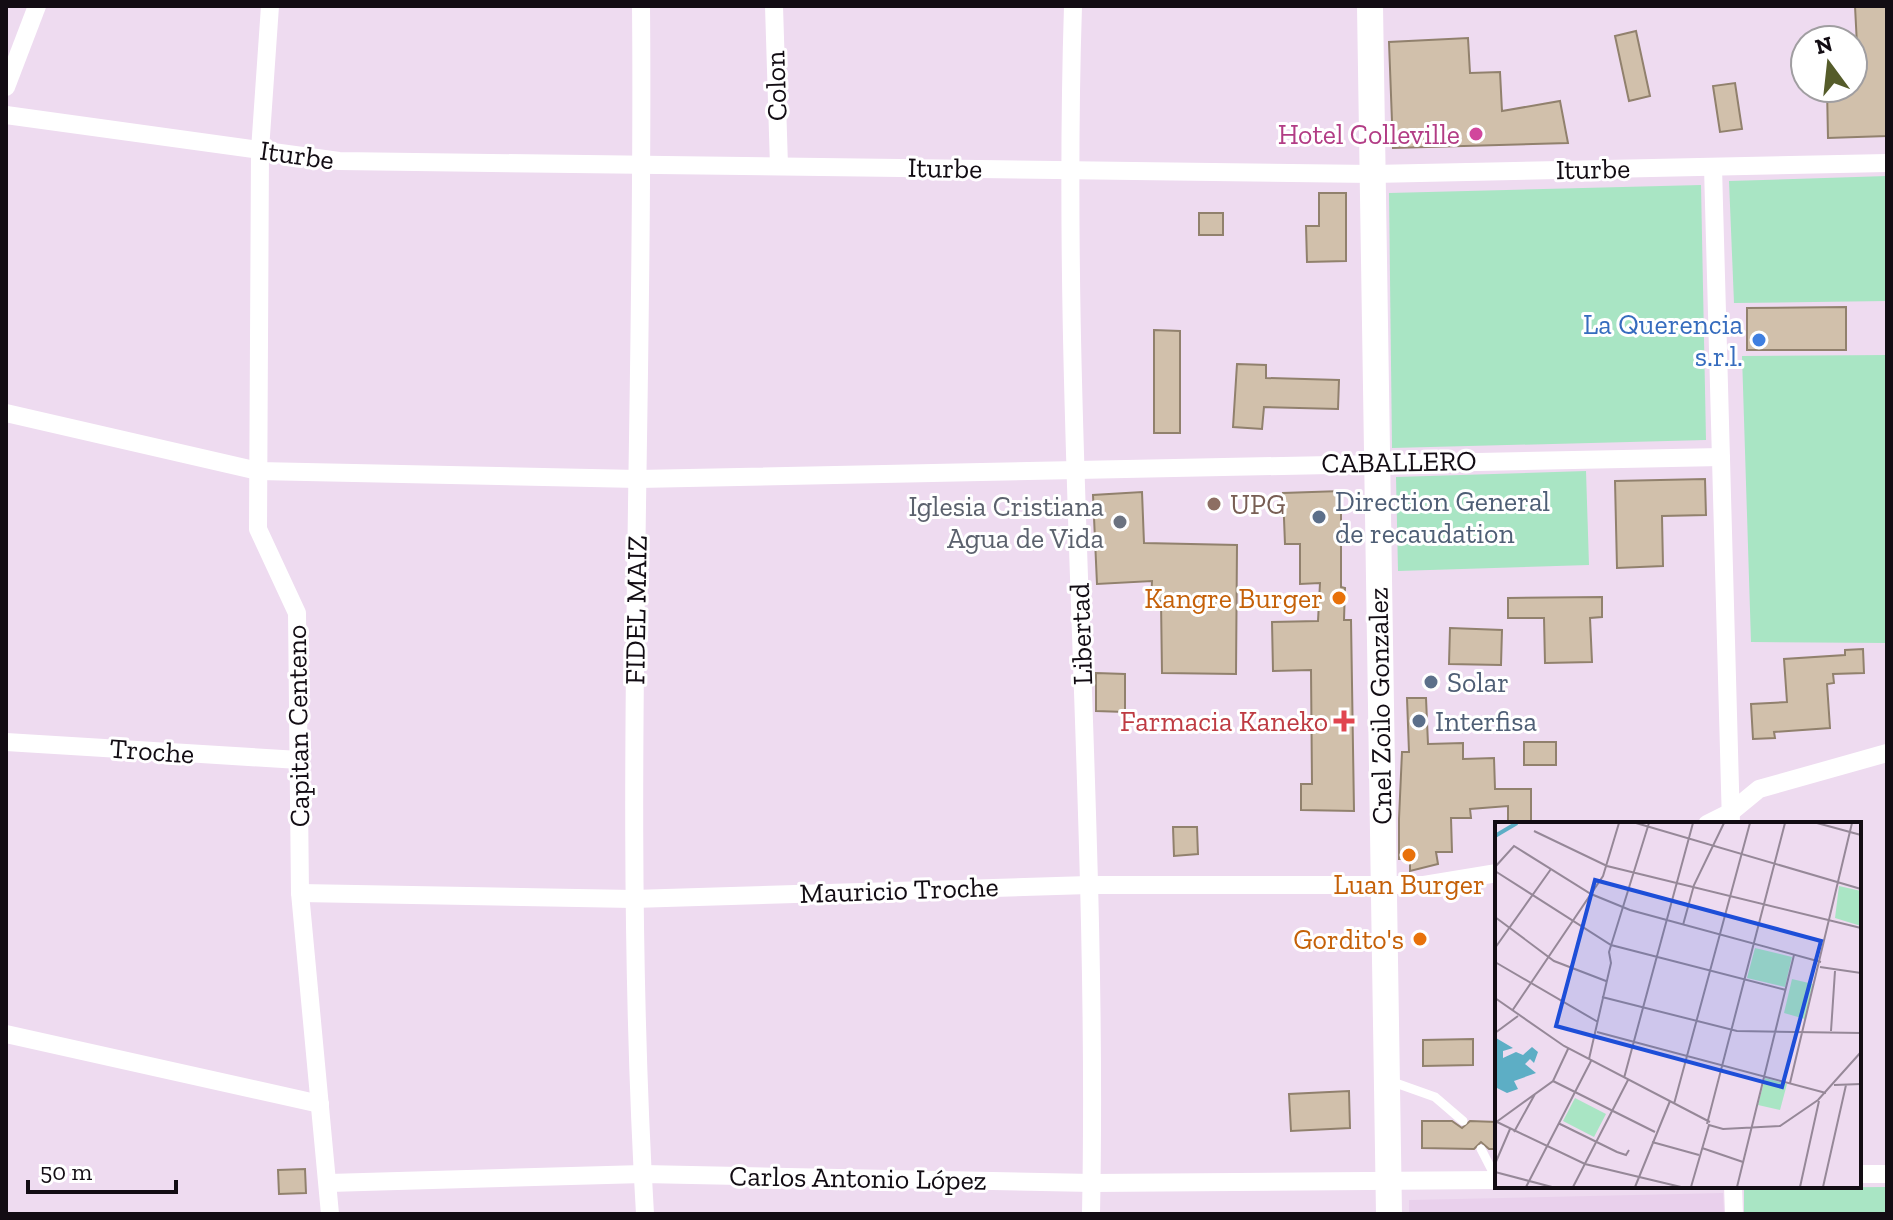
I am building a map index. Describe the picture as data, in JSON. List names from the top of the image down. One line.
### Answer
{"streets":{"main road":["Cnel Zoilo Gonzalez"],"street":["Colon","Iturbe","CABALLERO","FIDEL MAIZ","Libertad","Capitan Centeno","Troche","Mauricio Troche","Carlos Antonio López"]},"crossings":[["Colon","Iturbe"],["Iturbe","FIDEL MAIZ"],["Iturbe","Libertad"],["Iturbe","Cnel Zoilo Gonzalez"],["Iturbe","Capitan Centeno"],["CABALLERO","FIDEL MAIZ"],["CABALLERO","Libertad"],["CABALLERO","Cnel Zoilo Gonzalez"],["CABALLERO","Capitan Centeno"],["FIDEL MAIZ","Mauricio Troche"],["FIDEL MAIZ","Carlos Antonio López"],["Libertad","Mauricio Troche"],["Libertad","Carlos Antonio López"],["Cnel Zoilo Gonzalez","Mauricio Troche"],["Cnel Zoilo Gonzalez","Carlos Antonio López"],["Capitan Centeno","Troche"],["Capitan Centeno","Mauricio Troche"],["Capitan Centeno","Carlos Antonio López"]],"places":{"other":["Hotel Colleville","La Querencia s.r.l.","UPG","Direction General de recaudation","Iglesia Cristiana Agua de Vida","Kangre Burger","Solar","Interfisa","Luan Burger","Gordito's"],"health":["Farmacia Kaneko"]},"scale_bar":"50 m","north":"top"}
